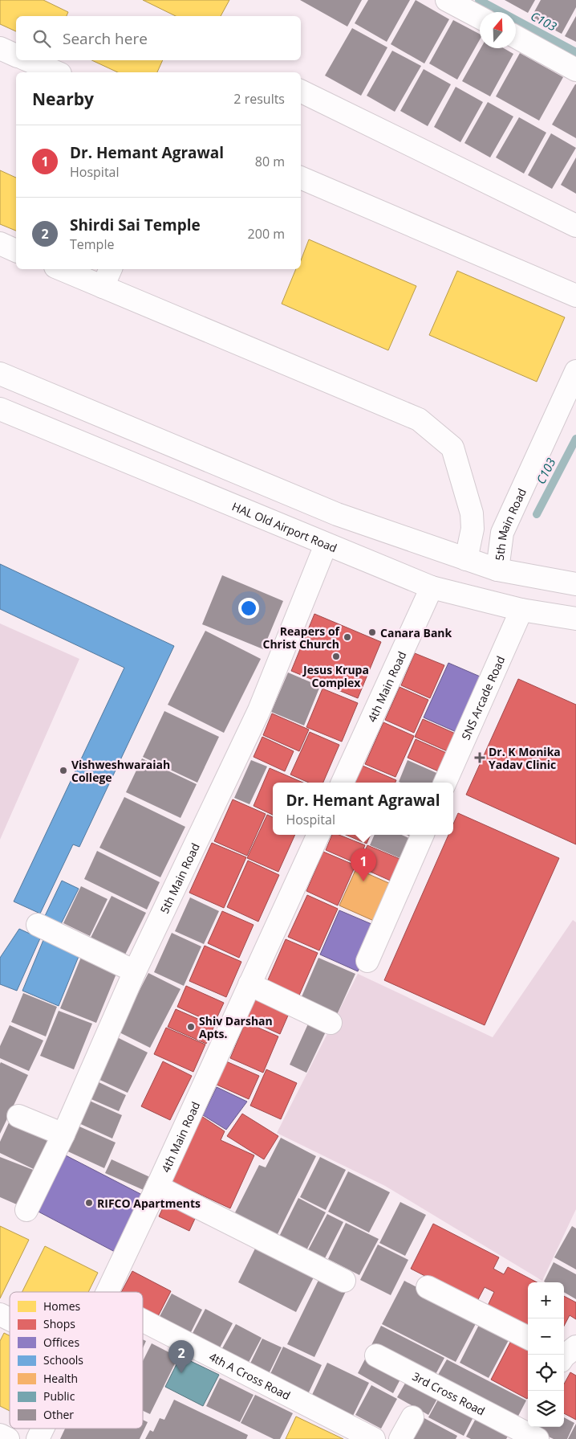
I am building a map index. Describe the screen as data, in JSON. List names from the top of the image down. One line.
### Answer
{"streets":{"street":["5th Main Road","HAL Old Airport Road","4th Main Road","SNS Arcade Road","4th A Cross Road","3rd Cross Road"]},"crossings":[["5th Main Road","HAL Old Airport Road"],["HAL Old Airport Road","4th Main Road"],["HAL Old Airport Road","SNS Arcade Road"]],"water":["C103"],"places":{"other":["Canara Bank","Reapers of Christ Church","Jesus Krupa Complex","Vishweshwaraiah College","Shiv Darshan Apts.","RIFCO Apartments"],"health":["Dr. K Monika Yadav Clinic"]},"legend":["Homes","Shops","Offices","Schools","Health","Public","Other"],"north":"top","page":{"search":"Search here","heading":["Nearby","2 results"],"list":[{"mark":"1","name":"Dr. Hemant Agrawal","note":"Hospital","value":"80 m"},{"mark":"2","name":"Shirdi Sai Temple","note":"Temple","value":"200 m"}],"popup":["Dr. Hemant Agrawal","Hospital"],"pins":["1","2"],"map_buttons":["+","−"]}}
